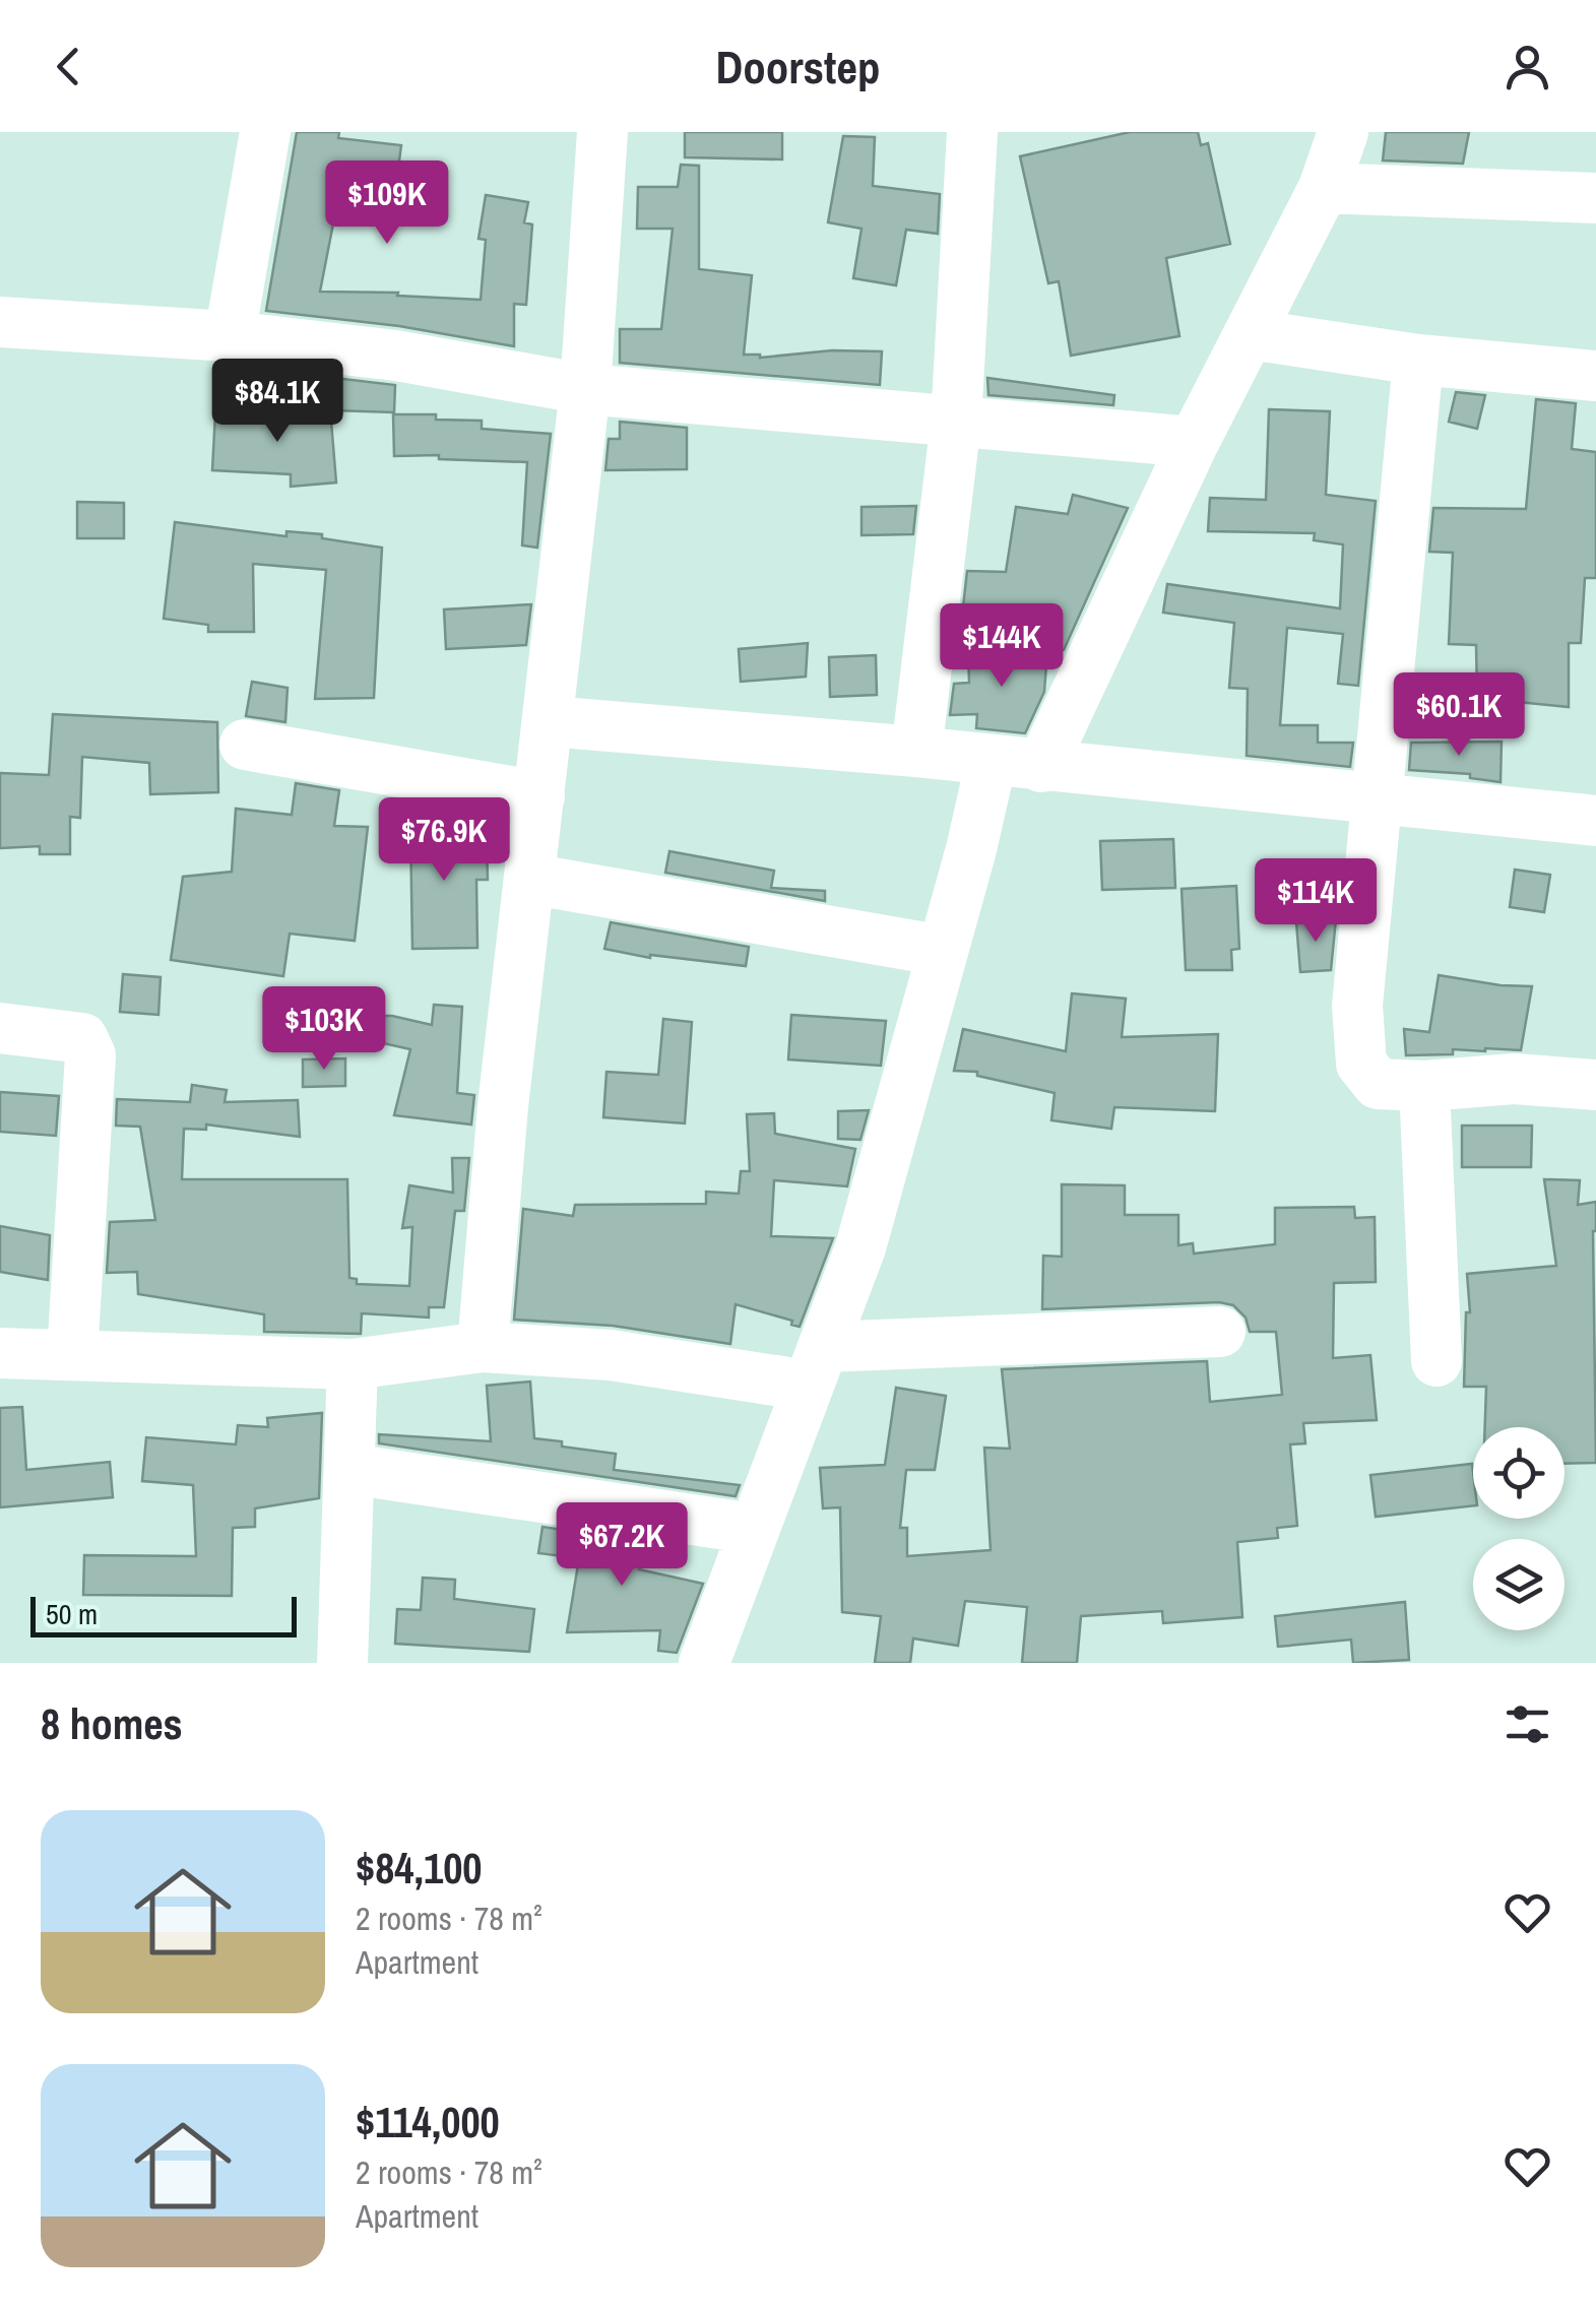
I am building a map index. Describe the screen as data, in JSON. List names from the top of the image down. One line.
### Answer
{"scale_bar":"50 m","page":{"header":"Doorstep","price":["$109K","$84.1K","$144K","$60.1K","$76.9K","$114K","$103K","$67.2K"],"scale":"50 m","heading":"8 homes","list":[{"name":"$84,100","note":"2 rooms · 78 m² · Apartment"},{"name":"$114,000","note":"2 rooms · 78 m² · Apartment"}]}}
